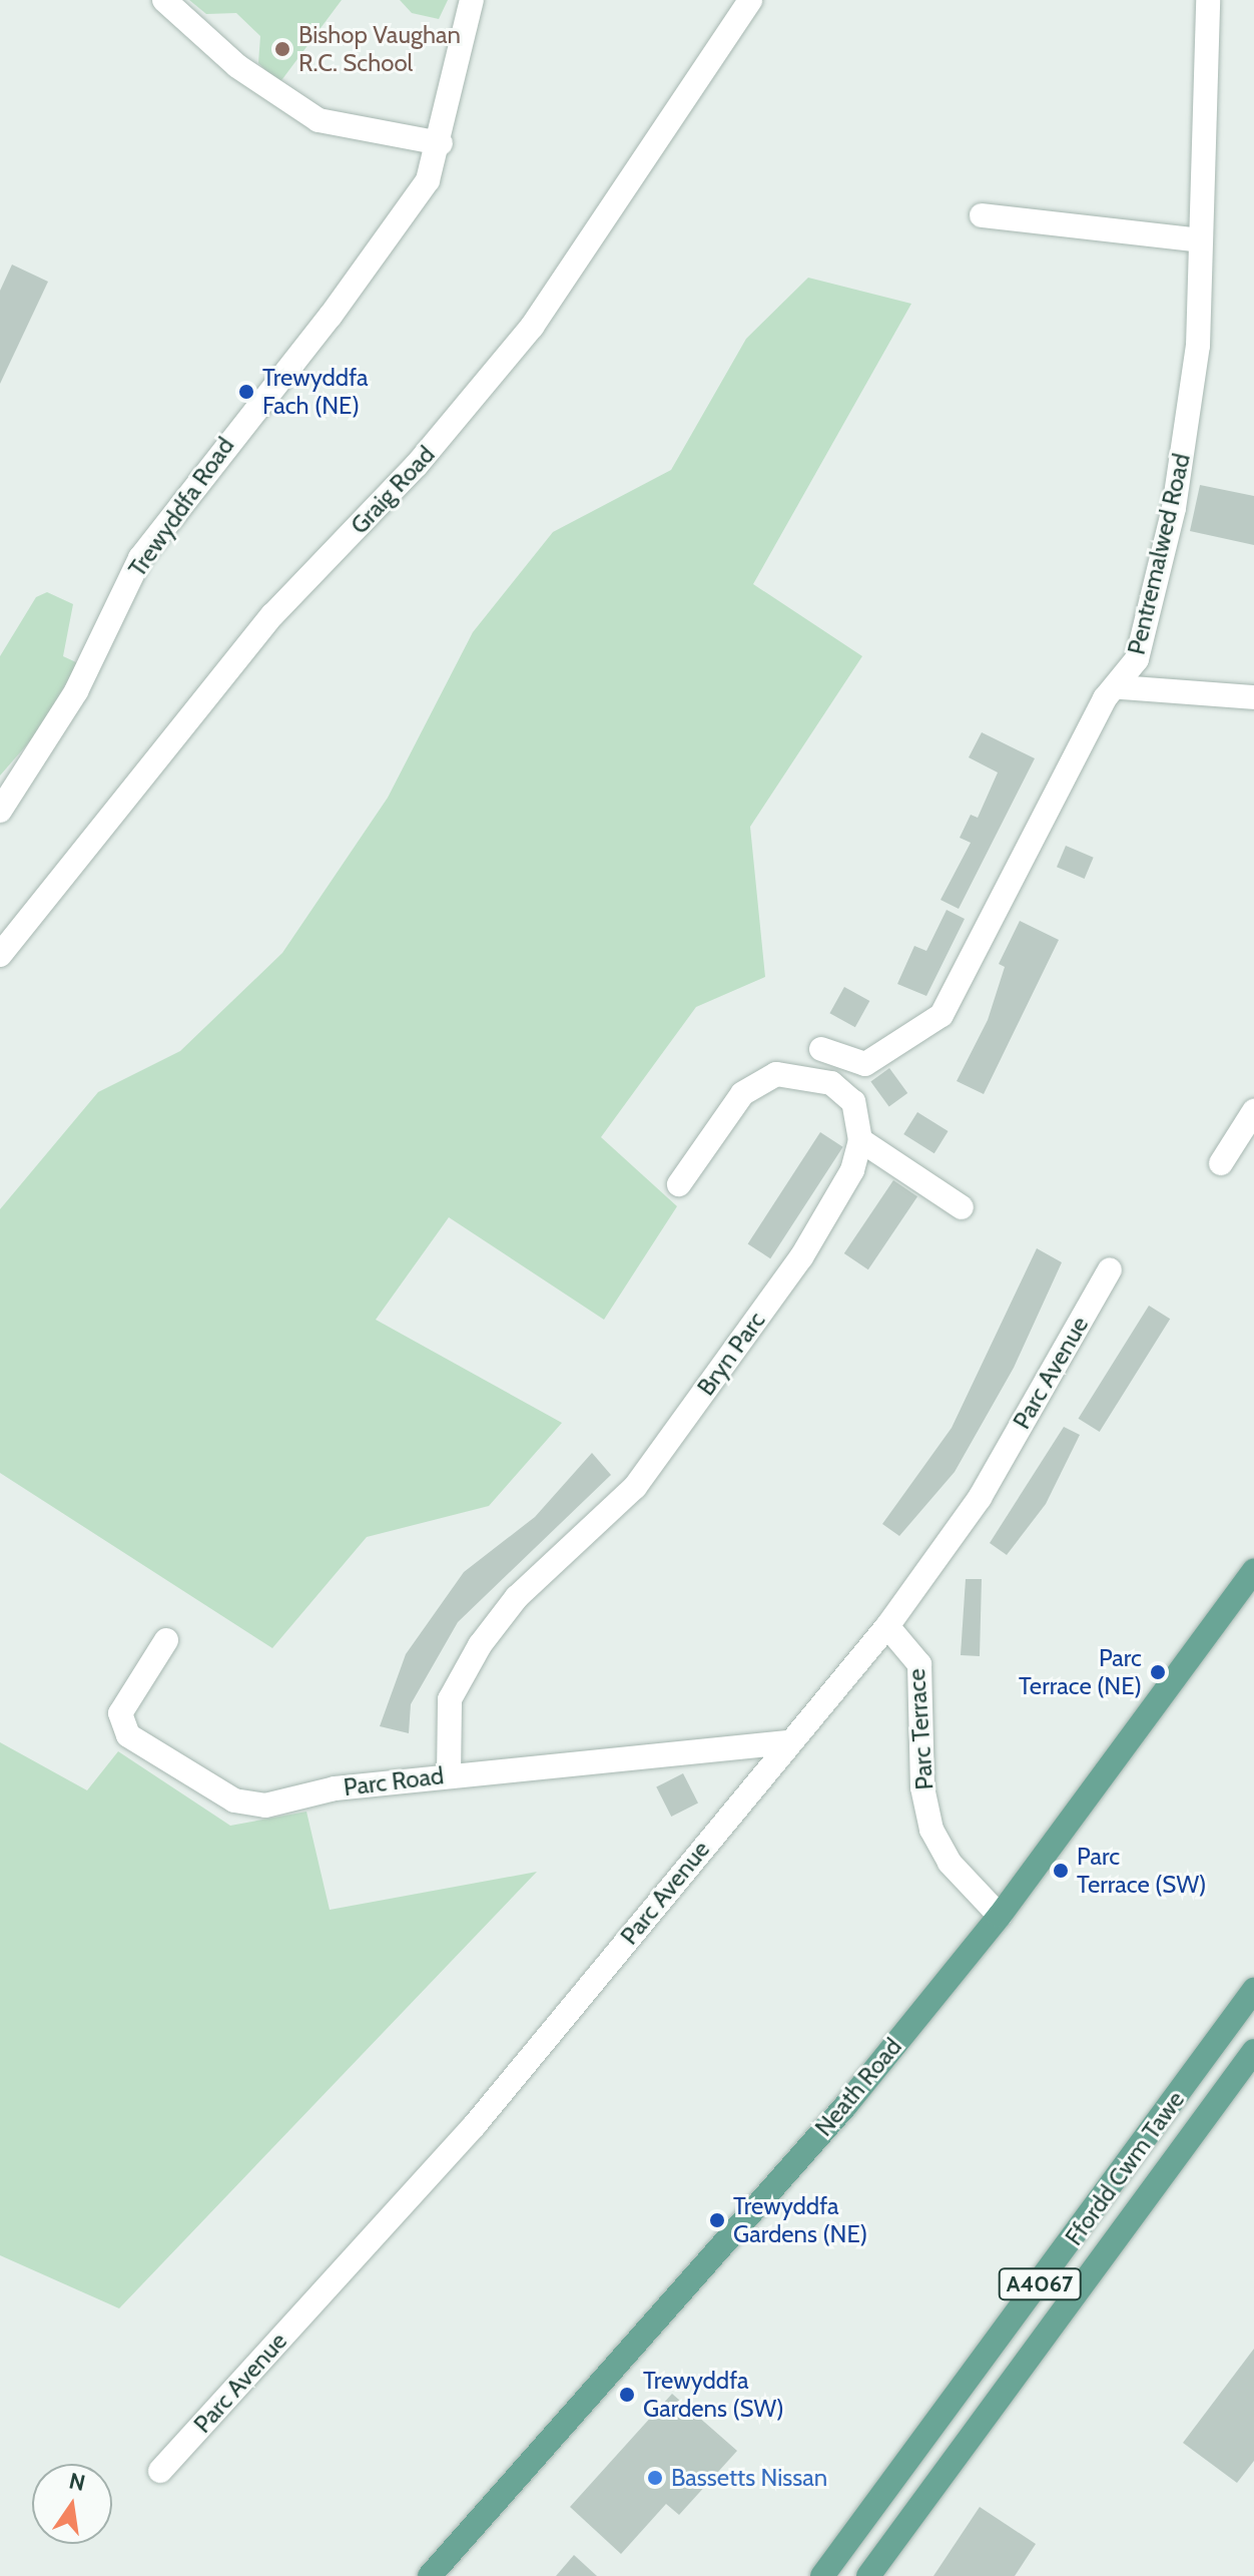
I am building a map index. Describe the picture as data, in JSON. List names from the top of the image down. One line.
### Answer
{"streets":{"main road":["Neath Road","Ffordd Cwm Tawe","A4067"],"street":["Graig Road","Trewyddfa Road","Pentremalwed Road","Bryn Parc","Parc Avenue","Parc Terrace","Parc Road"]},"crossings":[["Bryn Parc","Parc Road"],["Parc Avenue","Parc Terrace"],["Parc Avenue","Parc Road"],["Parc Terrace","Neath Road"]],"places":["Bishop Vaughan R.C. School","Trewyddfa Fach (NE)","Parc Terrace (NE)","Parc Terrace (SW)","Trewyddfa Gardens (NE)","Trewyddfa Gardens (SW)","Bassetts Nissan"],"north":"top"}
